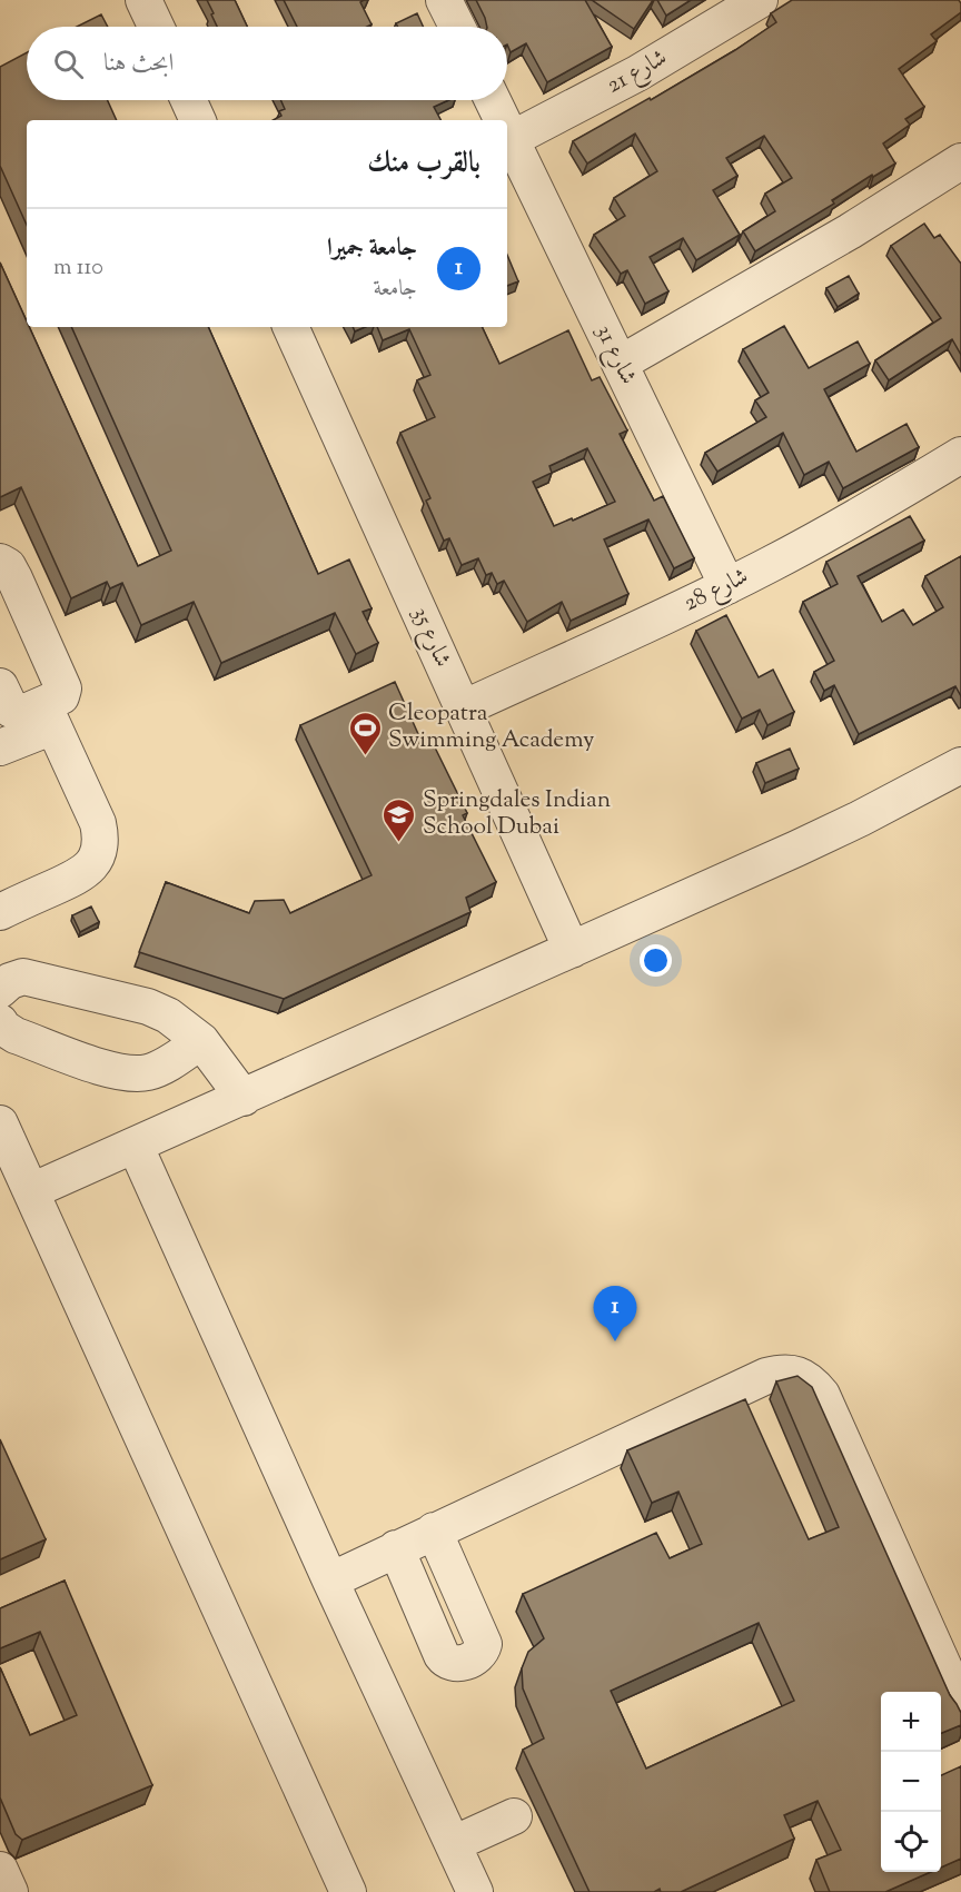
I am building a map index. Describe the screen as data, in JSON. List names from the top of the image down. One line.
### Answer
{"streets":{"street":["شارع 21","شارع 31","شارع 28","شارع 35"]},"crossings":[["شارع 21","شارع 31"],["شارع 31","شارع 28"],["شارع 28","شارع 35"]],"places":{"sports":["Cleopatra Swimming Academy"],"school or university":["Springdales Indian School Dubai"]},"page":{"search":"ابحث هنا","heading":"بالقرب منك","list":[{"mark":"1","name":"جامعة جميرا","note":"جامعة","value":"110 m"}],"pins":"1","map_buttons":["+","−"]}}
